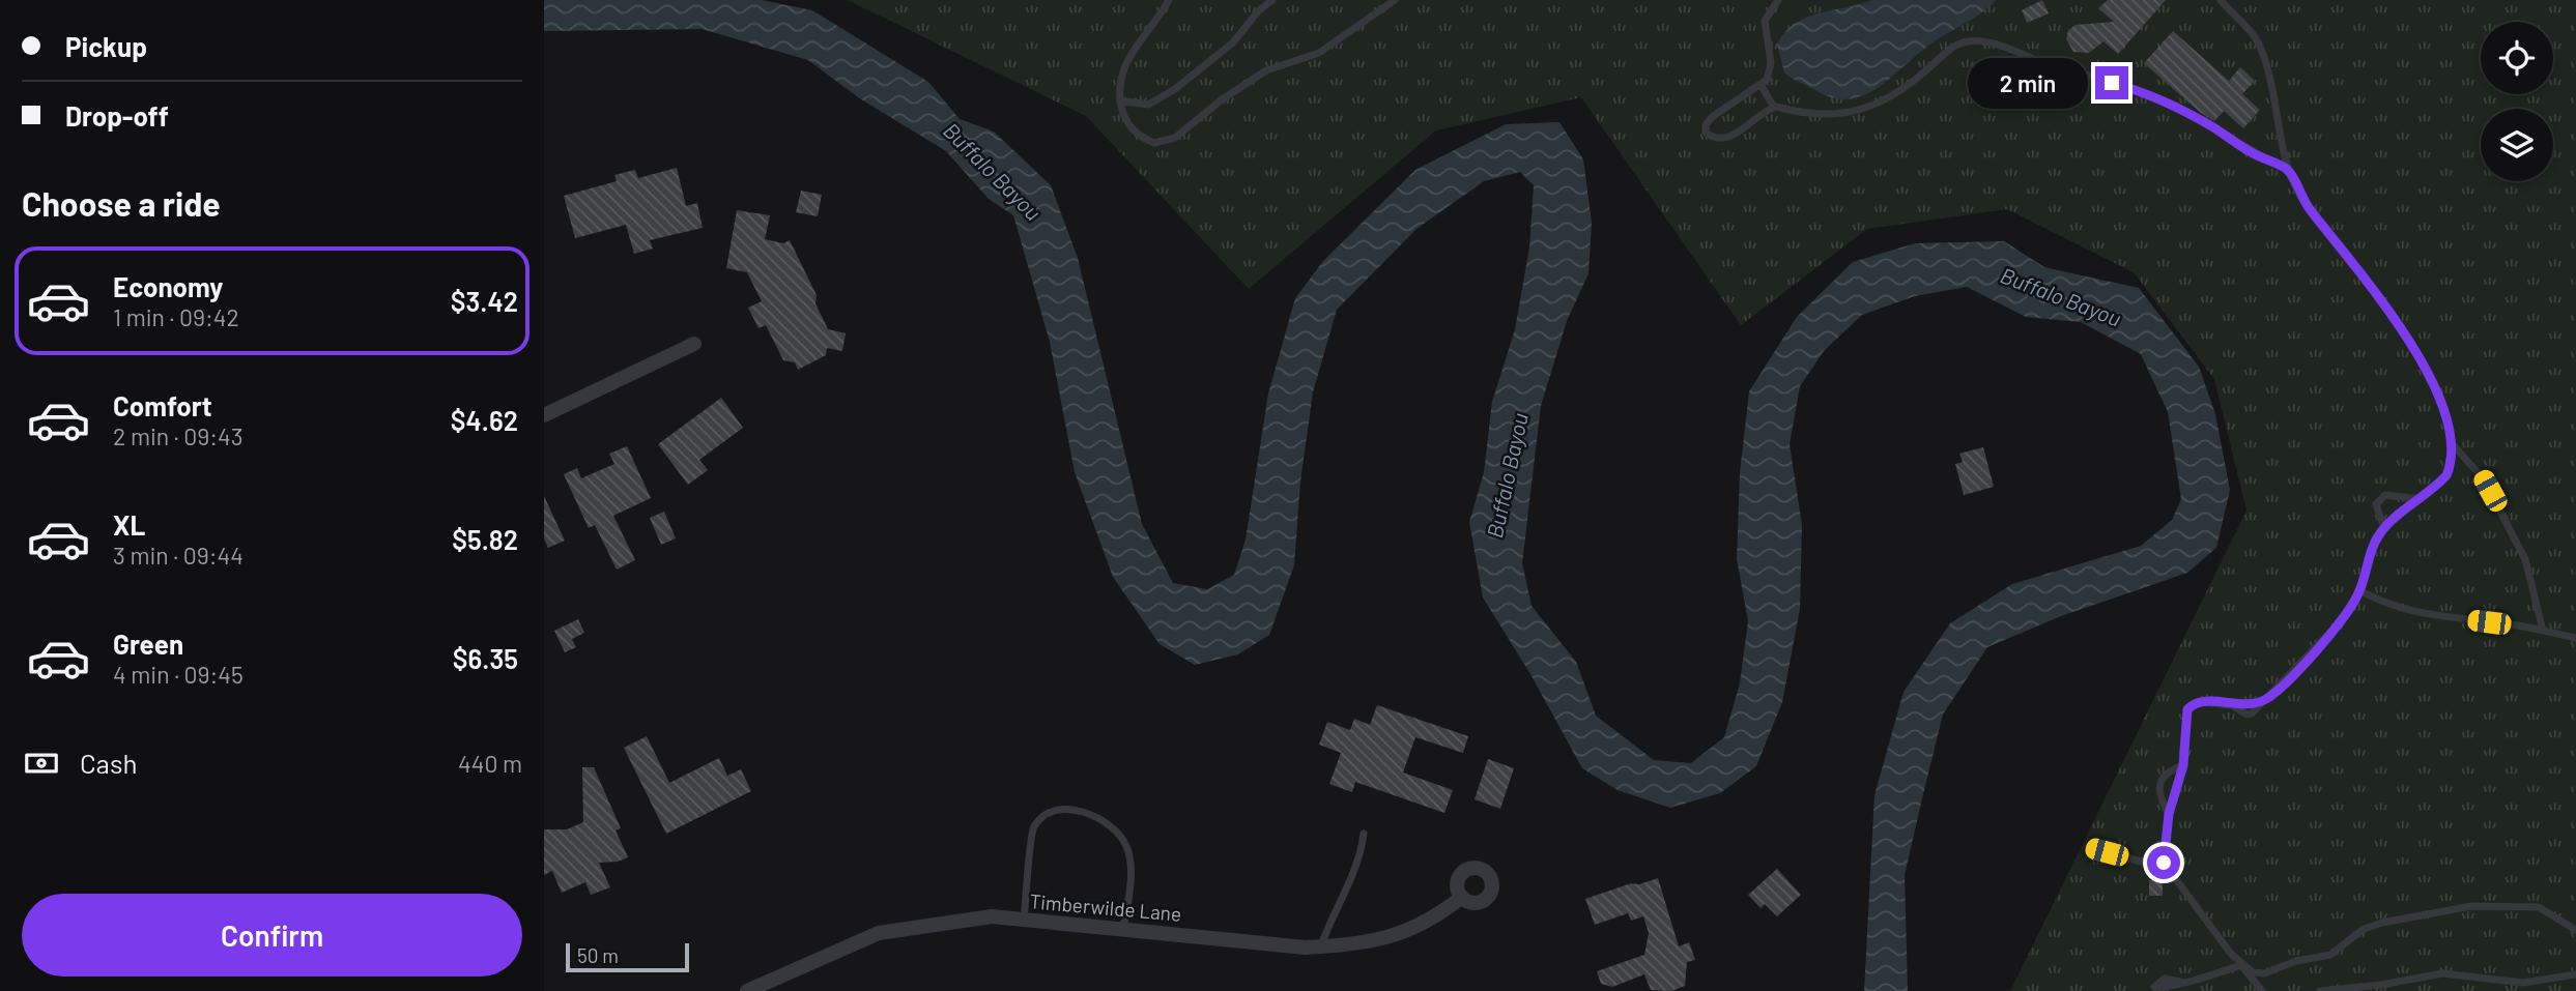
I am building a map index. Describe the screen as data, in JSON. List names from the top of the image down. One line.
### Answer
{"streets":{"street":["Timberwilde Lane"]},"water":["Buffalo Bayou"],"scale_bar":"50 m","page":{"banner":["Pickup","Drop-off"],"bubble":"2 min","heading":"Choose a ride","list":[{"name":"Economy","note":"1 min · 09:42","value":"$3.42"},{"name":"Comfort","note":"2 min · 09:43","value":"$4.62"},{"name":"XL","note":"3 min · 09:44","value":"$5.82"},{"name":"Green","note":"4 min · 09:45","value":"$6.35"}],"pay":["Cash","440 m"],"buttons":"Confirm","scale":"50 m"}}
